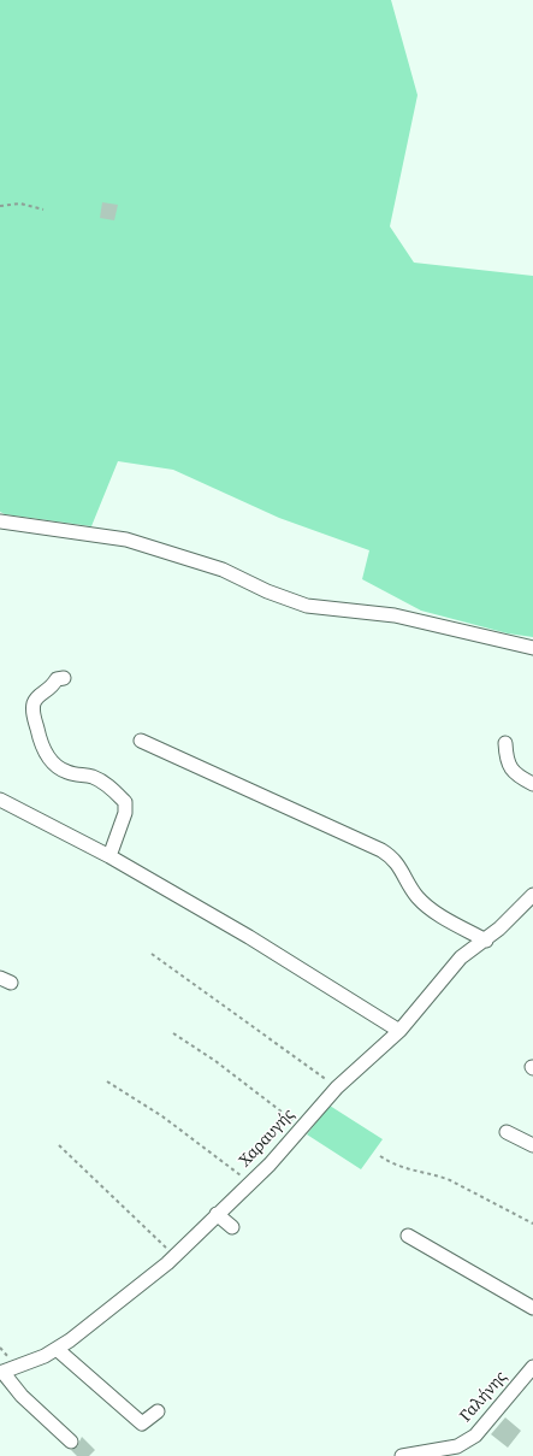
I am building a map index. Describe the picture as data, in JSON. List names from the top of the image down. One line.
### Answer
{"streets":{"street":["Χαραυγής","Γαλήνης"]}}
